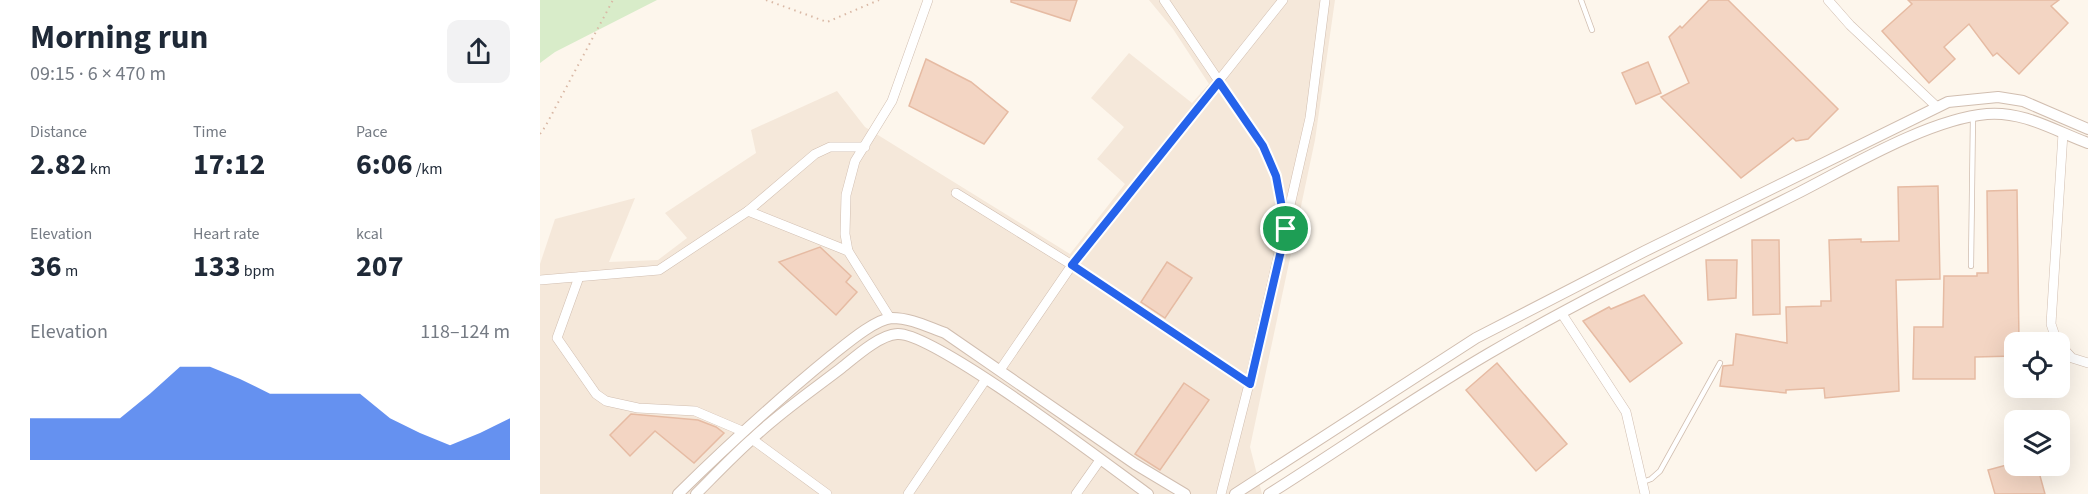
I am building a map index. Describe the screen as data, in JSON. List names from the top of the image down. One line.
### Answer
{"page":{"heading":["Morning run","09:15 · 6 × 470 m"],"stats":[["Distance","2.82 km"],["Time","17:12"],["Pace","6:06 /km"],["Elevation","36 m"],["Heart rate","133 bpm"],["kcal","207"]],"chart":["Elevation","118–124 m"]}}
